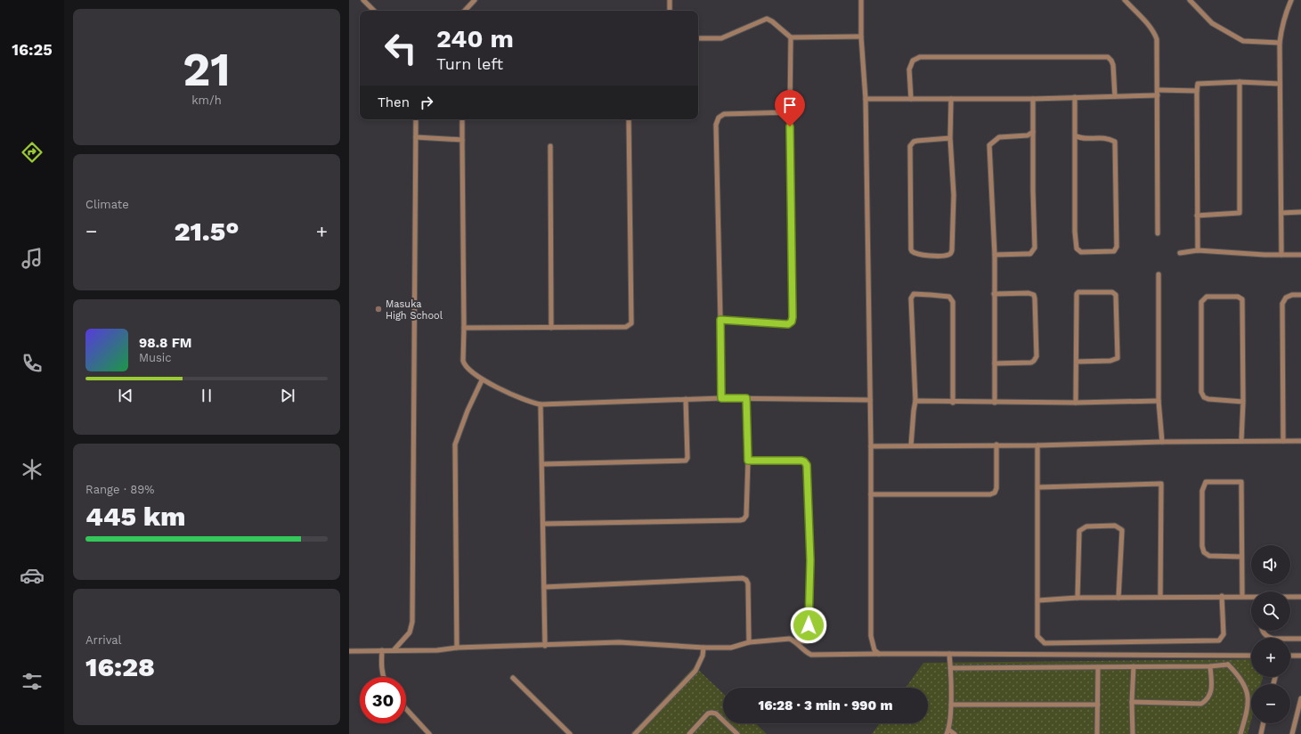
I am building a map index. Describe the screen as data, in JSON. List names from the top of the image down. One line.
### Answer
{"places":["Masuka High School"],"page":{"tabs":"16:25","tile":[["21","km/h"],"Climate",["Range · 89%","445 km"],["Arrival","16:28"]],"turn":["240 m","Turn left"],"then":"Then","heat":["−","21.5°","+"],"song":["98.8 FM","Music"],"map_buttons":["+","−"],"limit":"30","trip":"16:28 · 3 min · 990 m"}}
